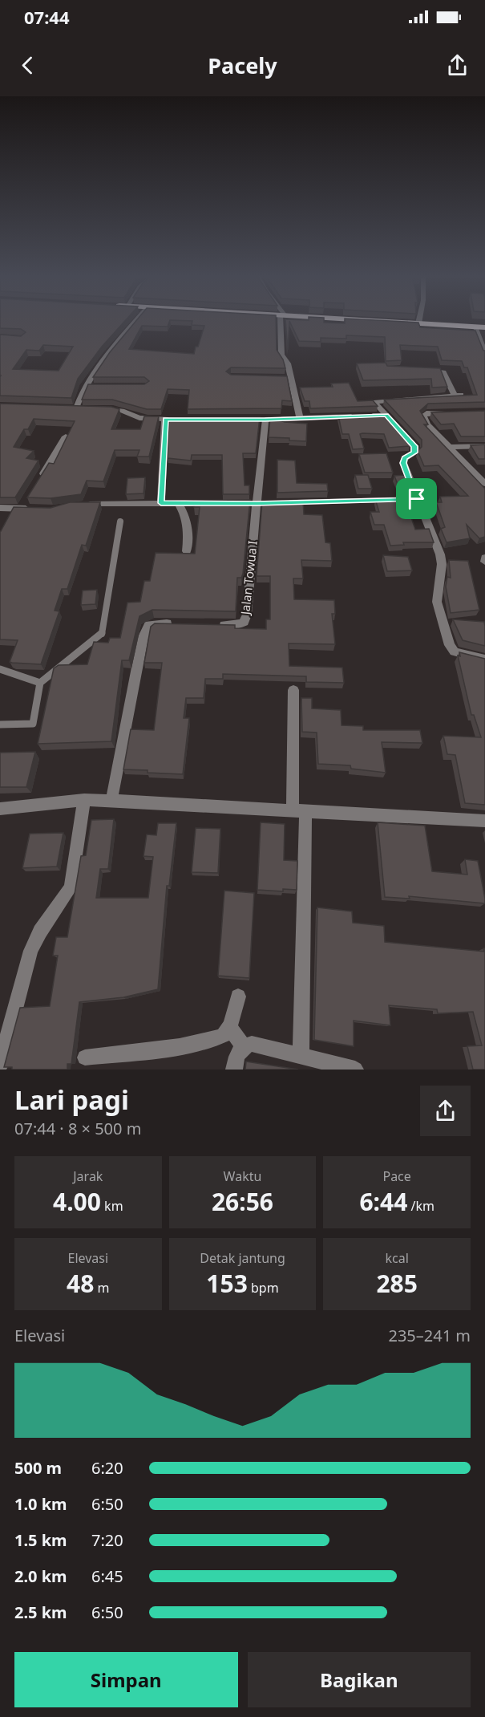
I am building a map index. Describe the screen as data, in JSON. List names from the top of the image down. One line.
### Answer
{"streets":{"street":["Jalan Towua I"]},"page":{"status":"07:44","header":"Pacely","heading":["Lari pagi","07:44 · 8 × 500 m"],"stats":[["Jarak","4.00 km"],["Waktu","26:56"],["Pace","6:44 /km"],["Elevasi","48 m"],["Detak jantung","153 bpm"],["kcal","285"]],"chart":["Elevasi","235–241 m"],"list":[{"name":"500 m","note":"6:20"},{"name":"1.0 km","note":"6:50"},{"name":"1.5 km","note":"7:20"},{"name":"2.0 km","note":"6:45"},{"name":"2.5 km","note":"6:50"}],"buttons":["Simpan","Bagikan"]}}
